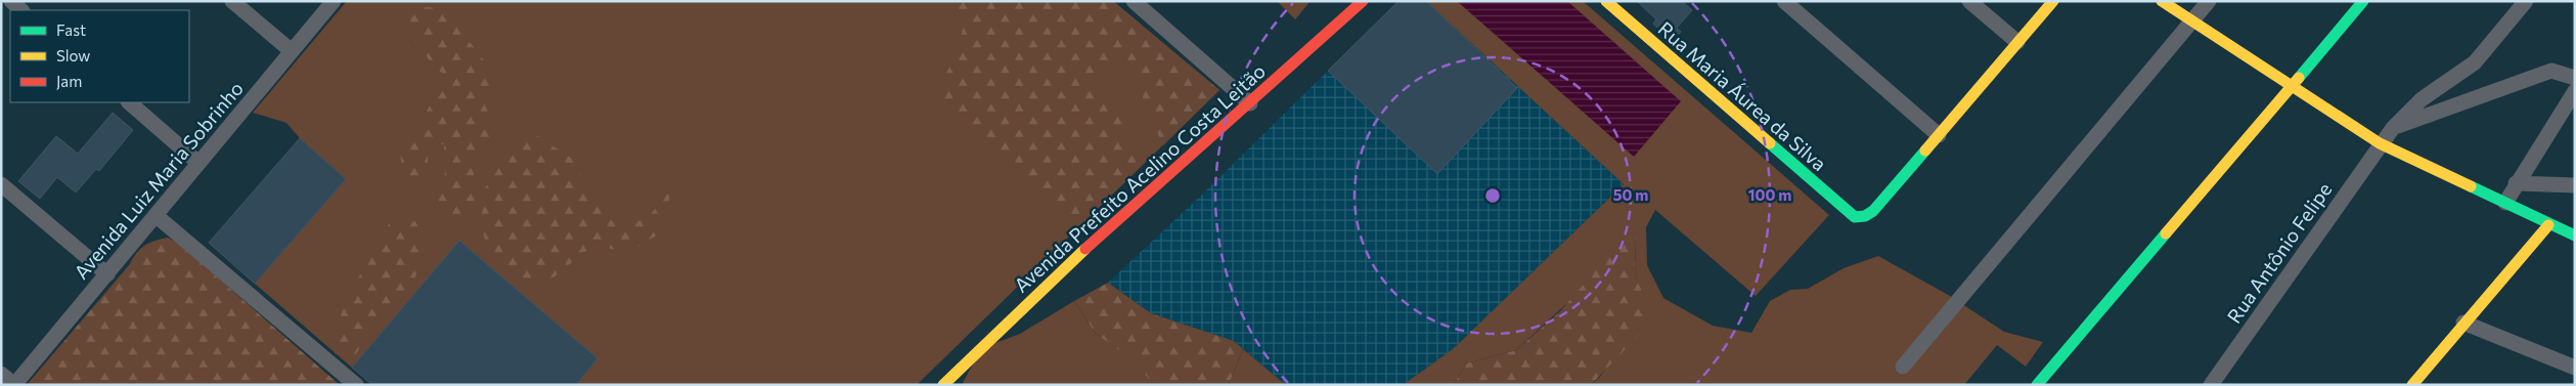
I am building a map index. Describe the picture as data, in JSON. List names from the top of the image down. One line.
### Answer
{"streets":{"street":["Rua Maria Áurea da Silva","Avenida Prefeito Acelino Costa Leitão","Avenida Luiz Maria Sobrinho","Rua Antônio Felipe"]},"legend":["Fast","Slow","Jam"],"rings":["50 m","100 m"]}
